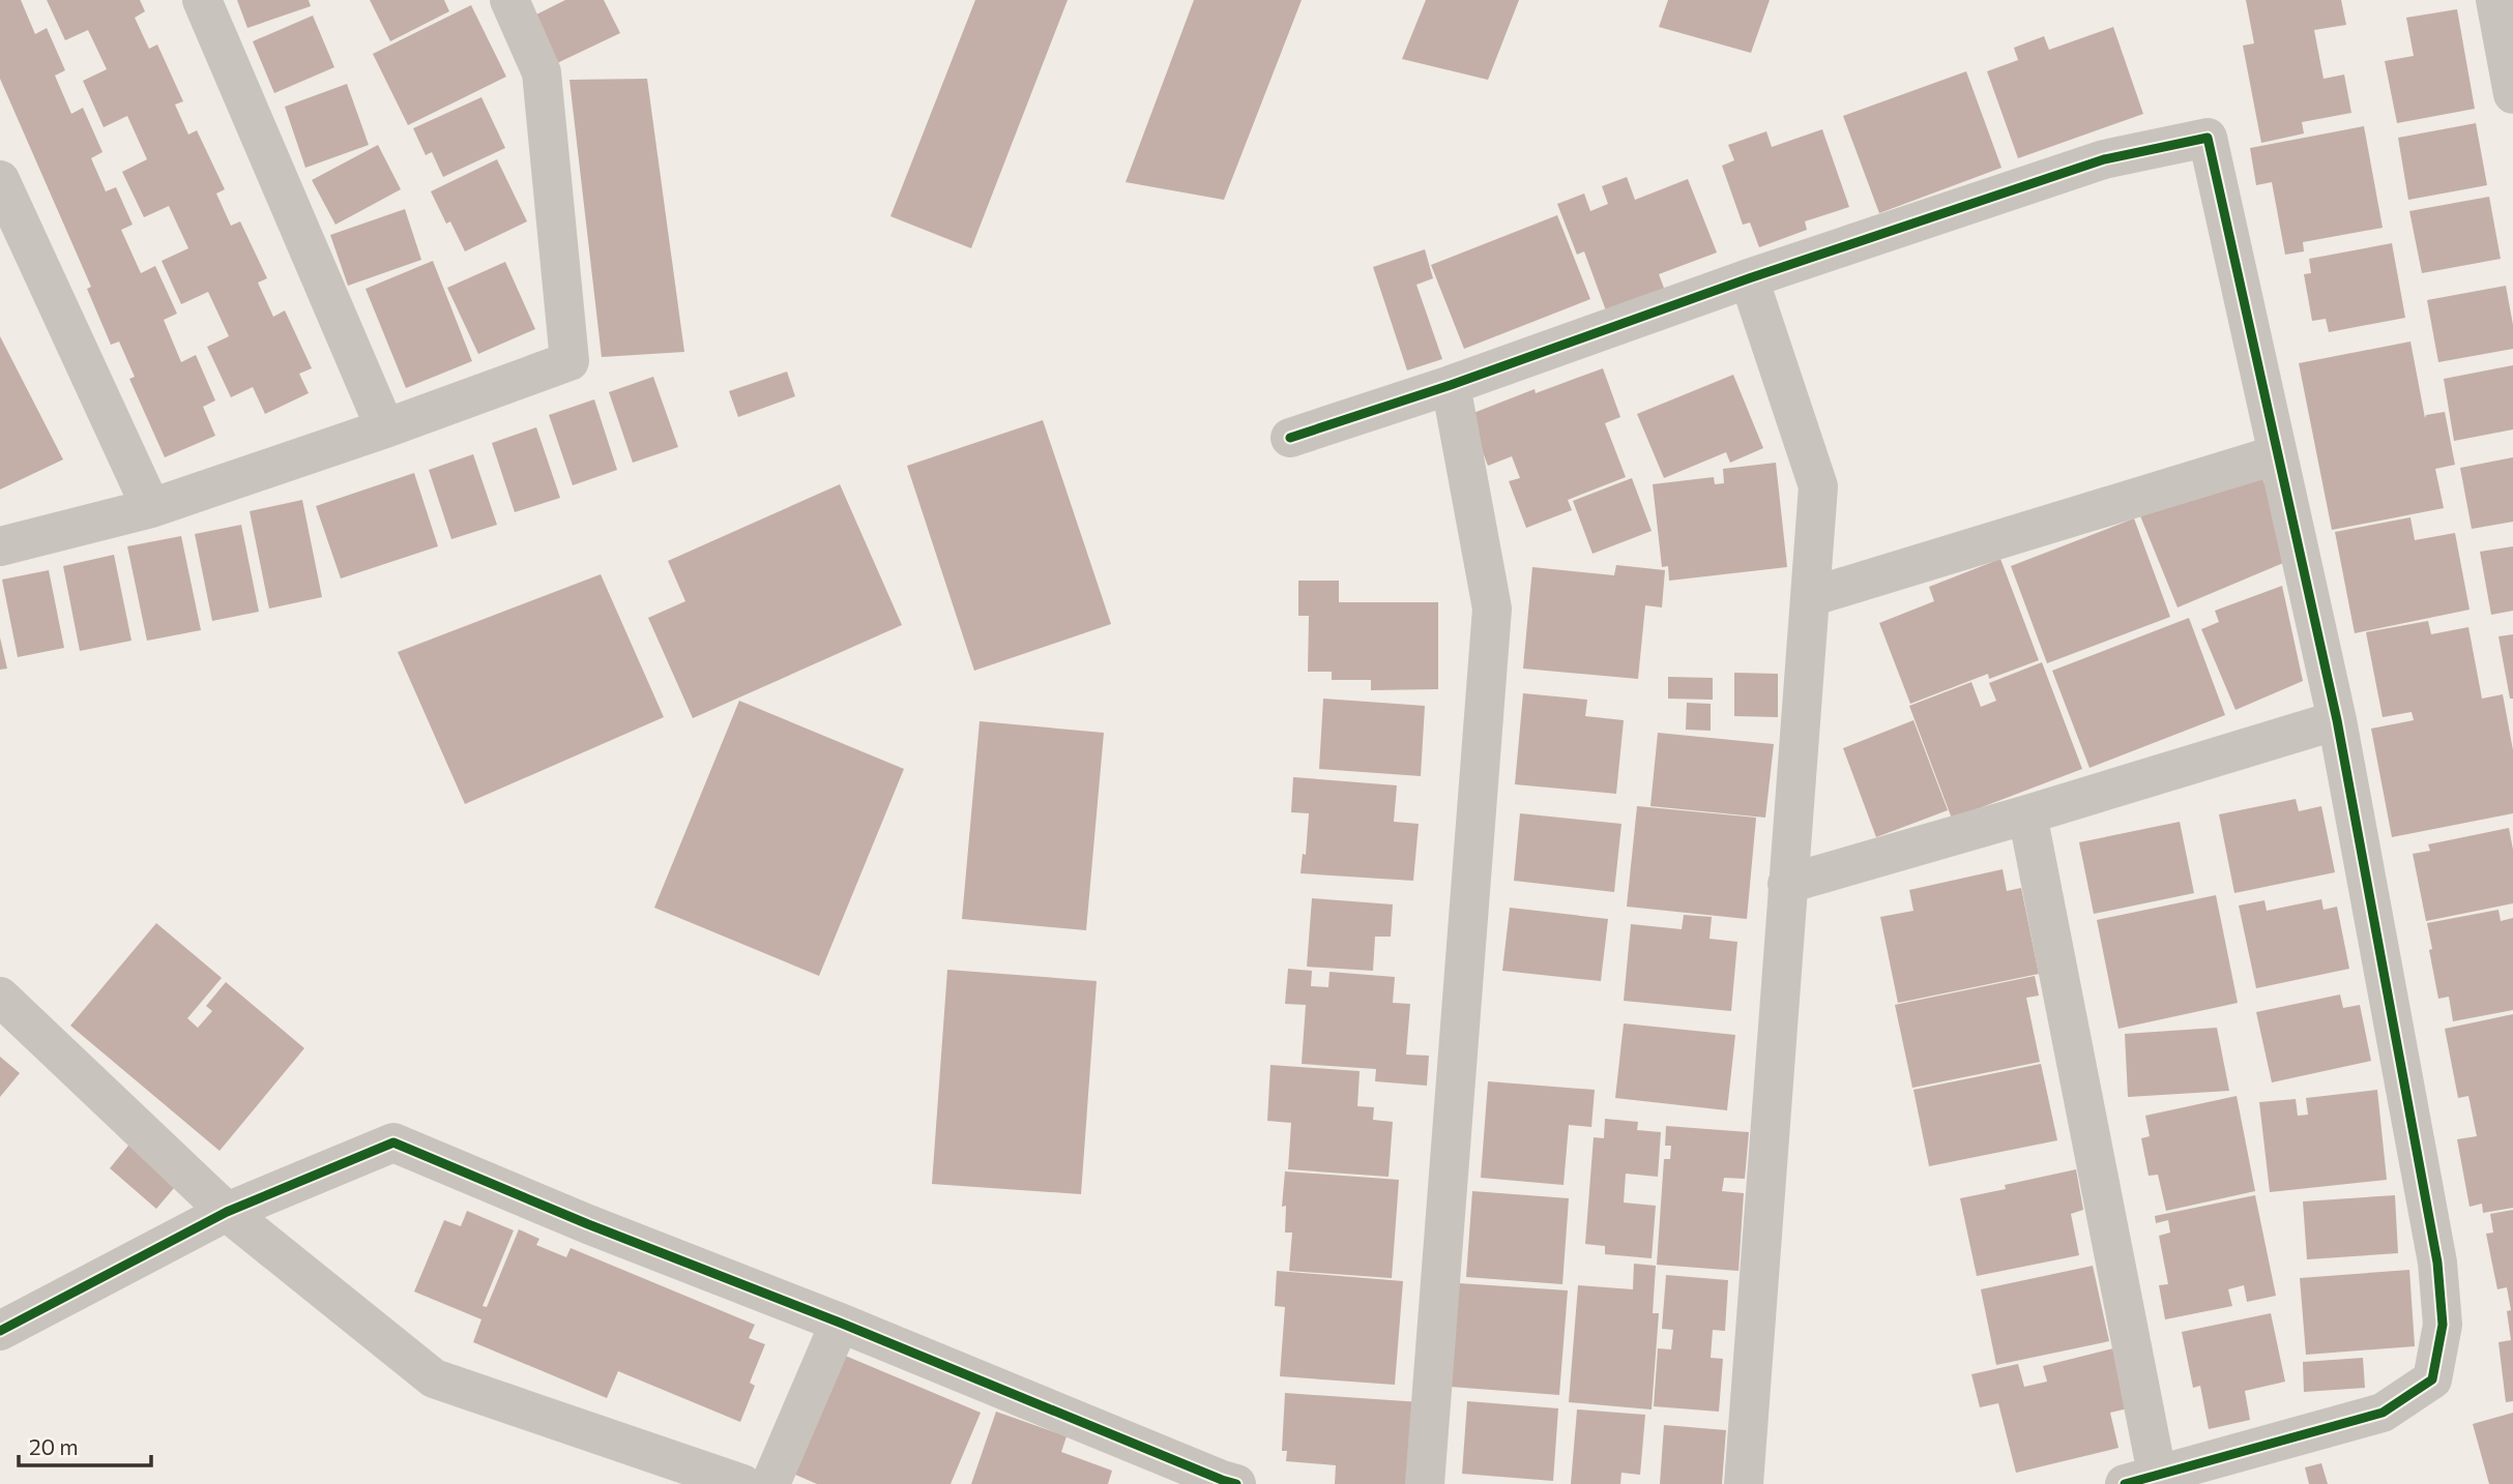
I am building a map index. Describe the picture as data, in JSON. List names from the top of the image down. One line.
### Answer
{"scale_bar":"20 m"}
